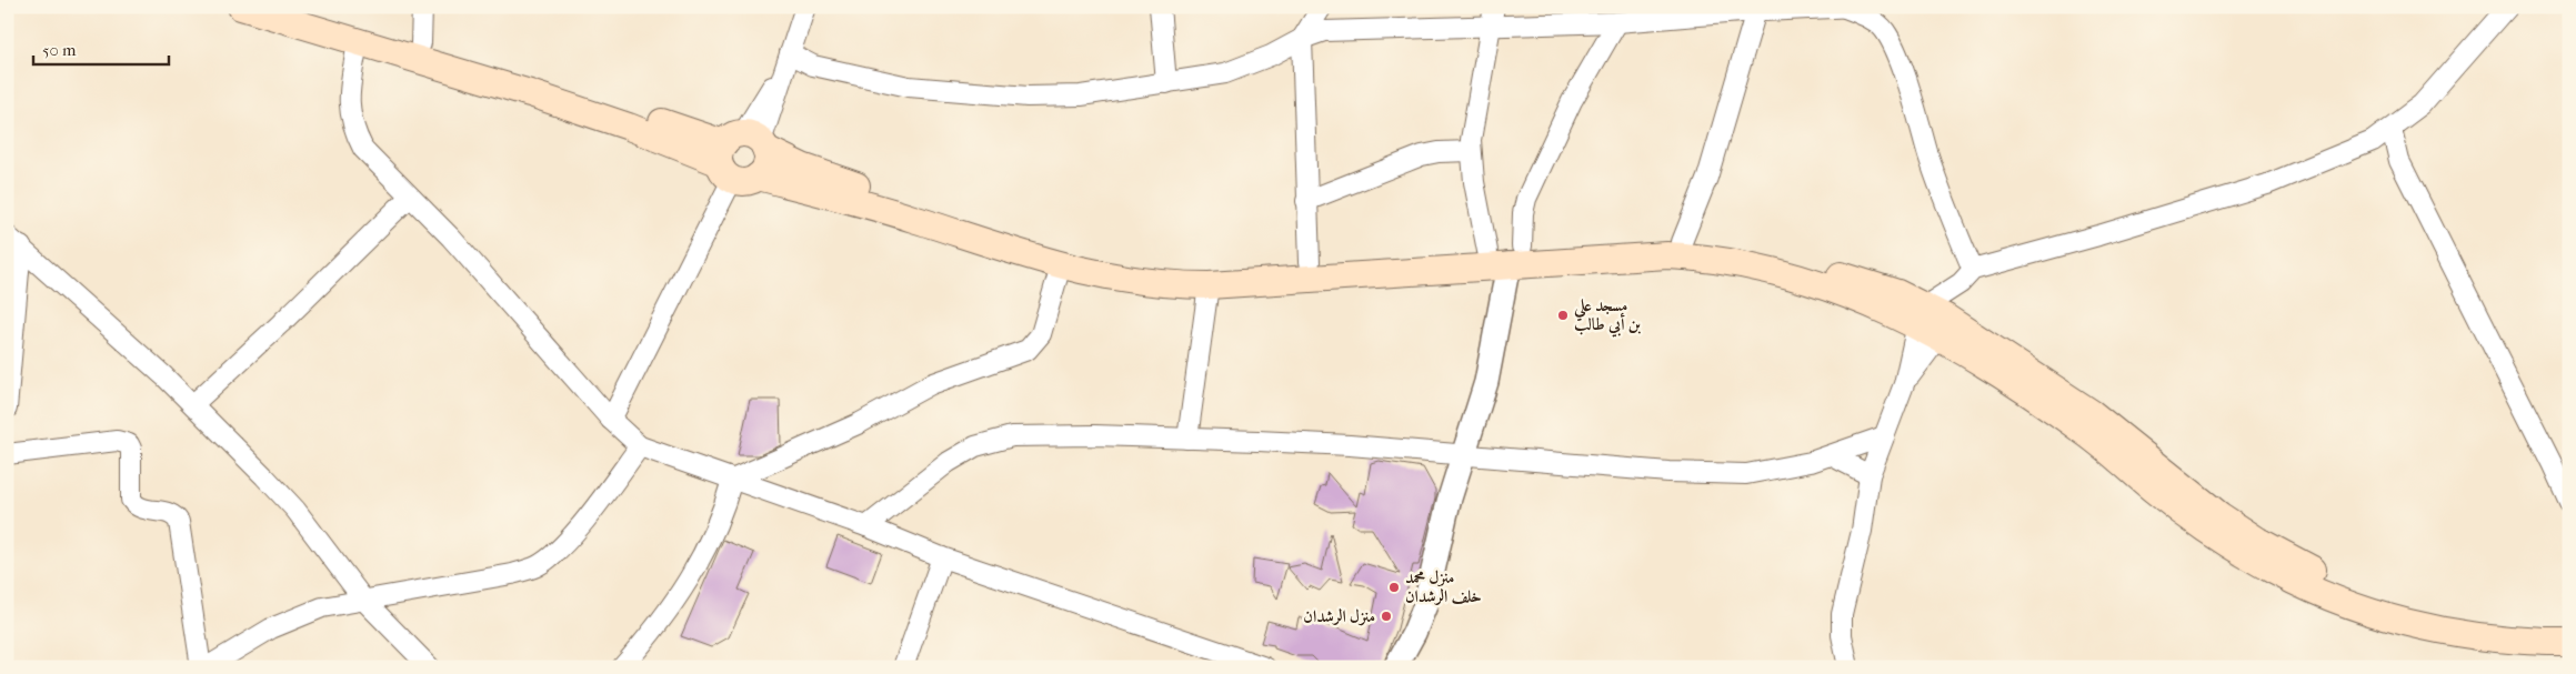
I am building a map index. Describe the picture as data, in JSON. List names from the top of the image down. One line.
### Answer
{"places":["مسجد علي بن أبي طالب","منزل محمد خلف الرشدان","منزل الرشدان"],"scale_bar":"50 m"}
